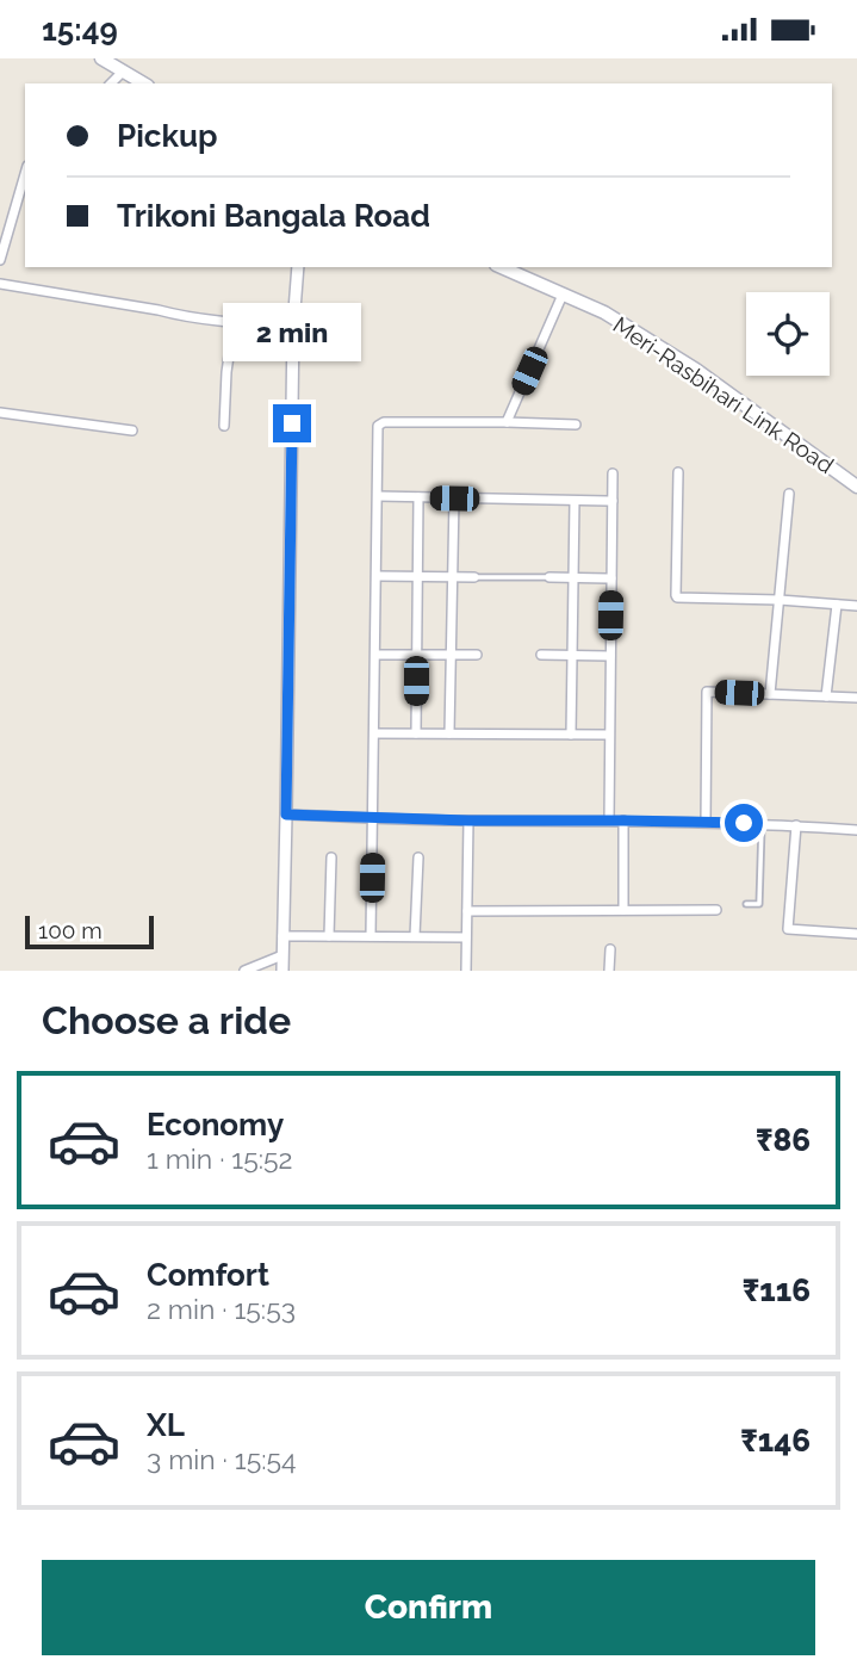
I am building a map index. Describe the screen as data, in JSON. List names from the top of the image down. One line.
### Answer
{"streets":{"main road":["Meri-Rasbihari Link Road"]},"scale_bar":"100 m","page":{"status":"15:49","banner":["Pickup","Trikoni Bangala Road"],"bubble":"2 min","scale":"100 m","heading":"Choose a ride","list":[{"name":"Economy","note":"1 min · 15:52","value":"₹86"},{"name":"Comfort","note":"2 min · 15:53","value":"₹116"},{"name":"XL","note":"3 min · 15:54","value":"₹146"}],"buttons":"Confirm"}}
